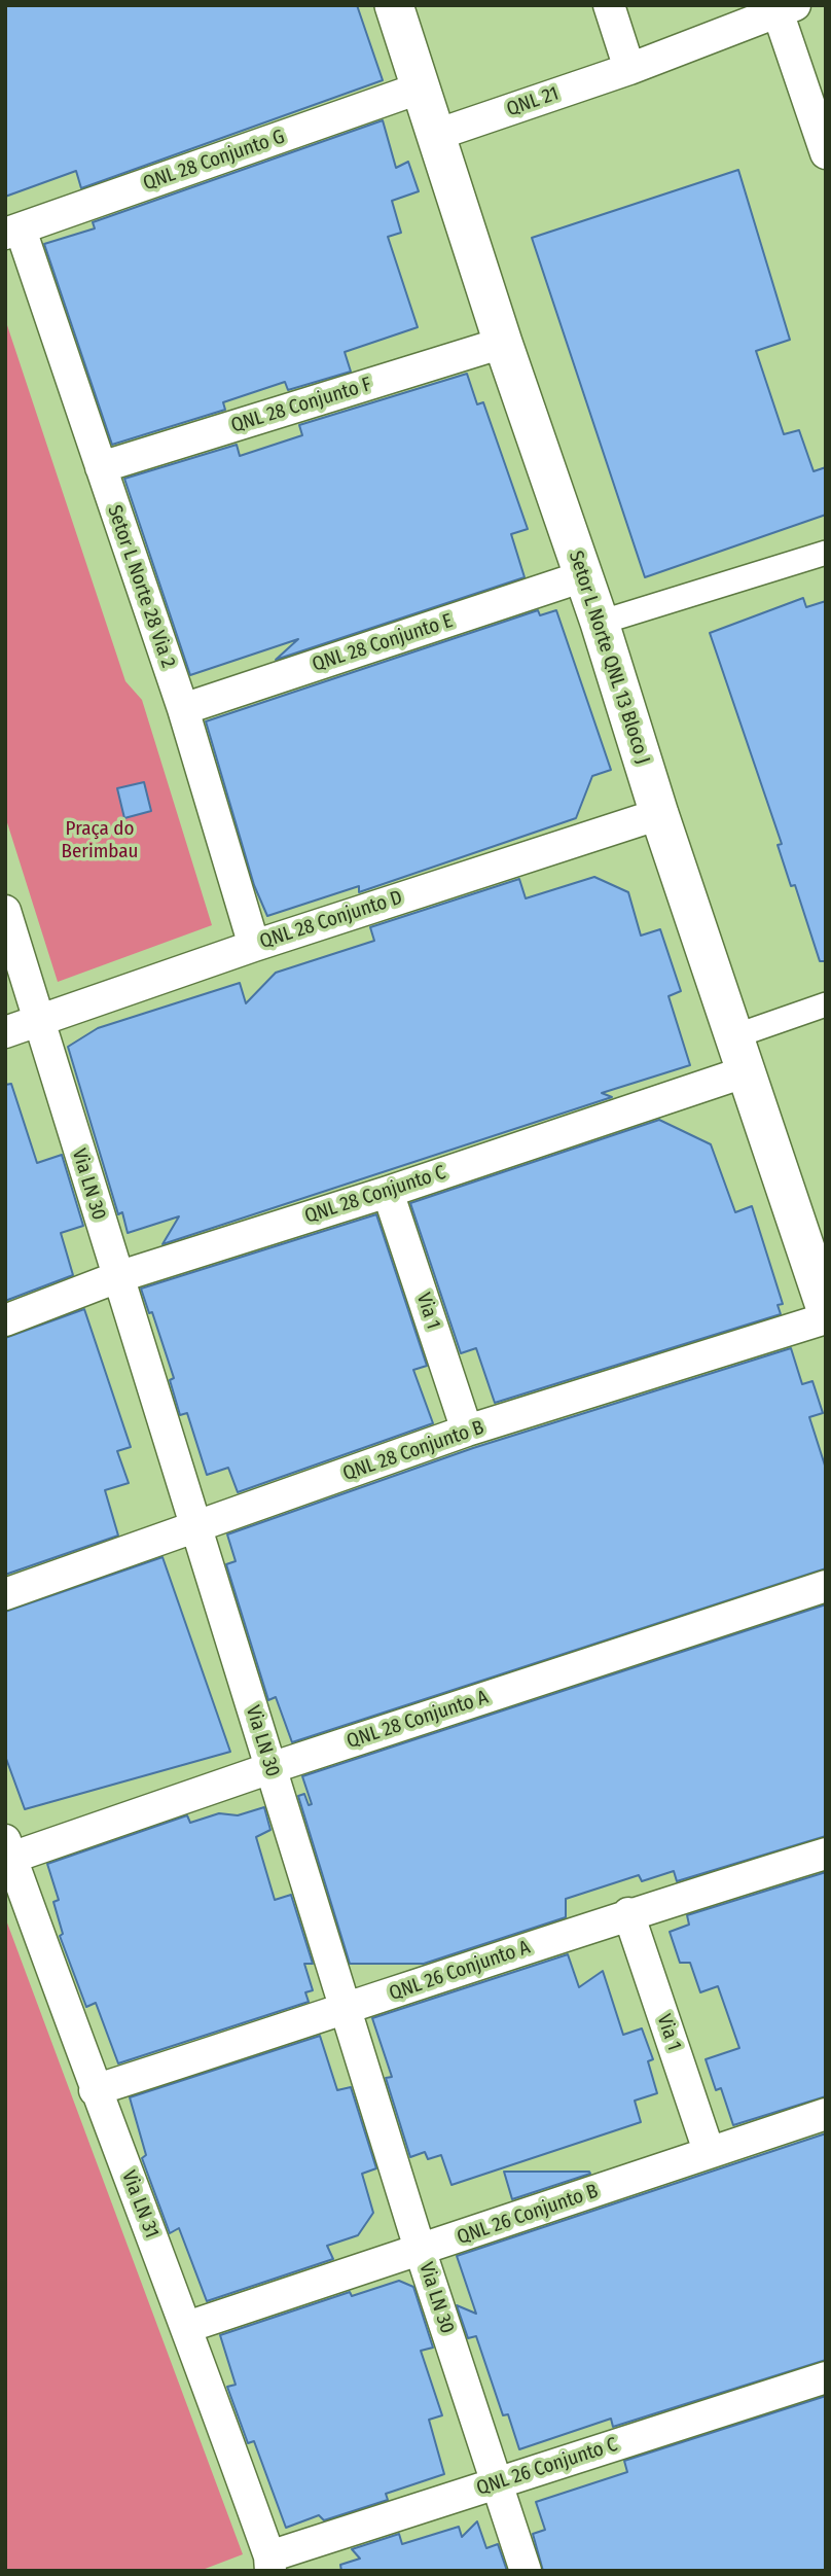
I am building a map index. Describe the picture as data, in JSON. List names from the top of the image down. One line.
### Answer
{"streets":{"street":["QNL 21","QNL 28 Conjunto G","QNL 28 Conjunto F","Setor L Norte 28 Via 2","QNL 28 Conjunto E","Setor L Norte QNL 13 Bloco J","QNL 28 Conjunto D","Via LN 30","QNL 28 Conjunto C","Via 1","QNL 28 Conjunto B","QNL 28 Conjunto A","QNL 26 Conjunto A","Via LN 31","QNL 26 Conjunto B","QNL 26 Conjunto C"]},"crossings":[["QNL 21","Setor L Norte QNL 13 Bloco J"],["QNL 28 Conjunto G","Setor L Norte 28 Via 2"],["QNL 28 Conjunto G","Setor L Norte QNL 13 Bloco J"],["QNL 28 Conjunto F","Setor L Norte 28 Via 2"],["QNL 28 Conjunto F","Setor L Norte QNL 13 Bloco J"],["Setor L Norte 28 Via 2","QNL 28 Conjunto E"],["Setor L Norte 28 Via 2","QNL 28 Conjunto D"],["QNL 28 Conjunto E","Setor L Norte QNL 13 Bloco J"],["Setor L Norte QNL 13 Bloco J","QNL 28 Conjunto D"],["Setor L Norte QNL 13 Bloco J","QNL 28 Conjunto C"],["QNL 28 Conjunto D","Via LN 30"],["Via LN 30","QNL 28 Conjunto C"],["Via LN 30","QNL 28 Conjunto B"],["Via LN 30","QNL 28 Conjunto A"],["Via LN 30","QNL 26 Conjunto A"],["Via LN 30","QNL 26 Conjunto B"],["Via LN 30","QNL 26 Conjunto C"],["QNL 28 Conjunto C","Via 1"],["Via 1","QNL 28 Conjunto B"],["Via 1","QNL 26 Conjunto A"],["Via 1","QNL 26 Conjunto B"],["QNL 28 Conjunto A","Via LN 31"],["QNL 26 Conjunto A","Via LN 31"],["Via LN 31","QNL 26 Conjunto B"],["Via LN 31","QNL 26 Conjunto C"]],"parks":["Praça do Berimbau"]}
